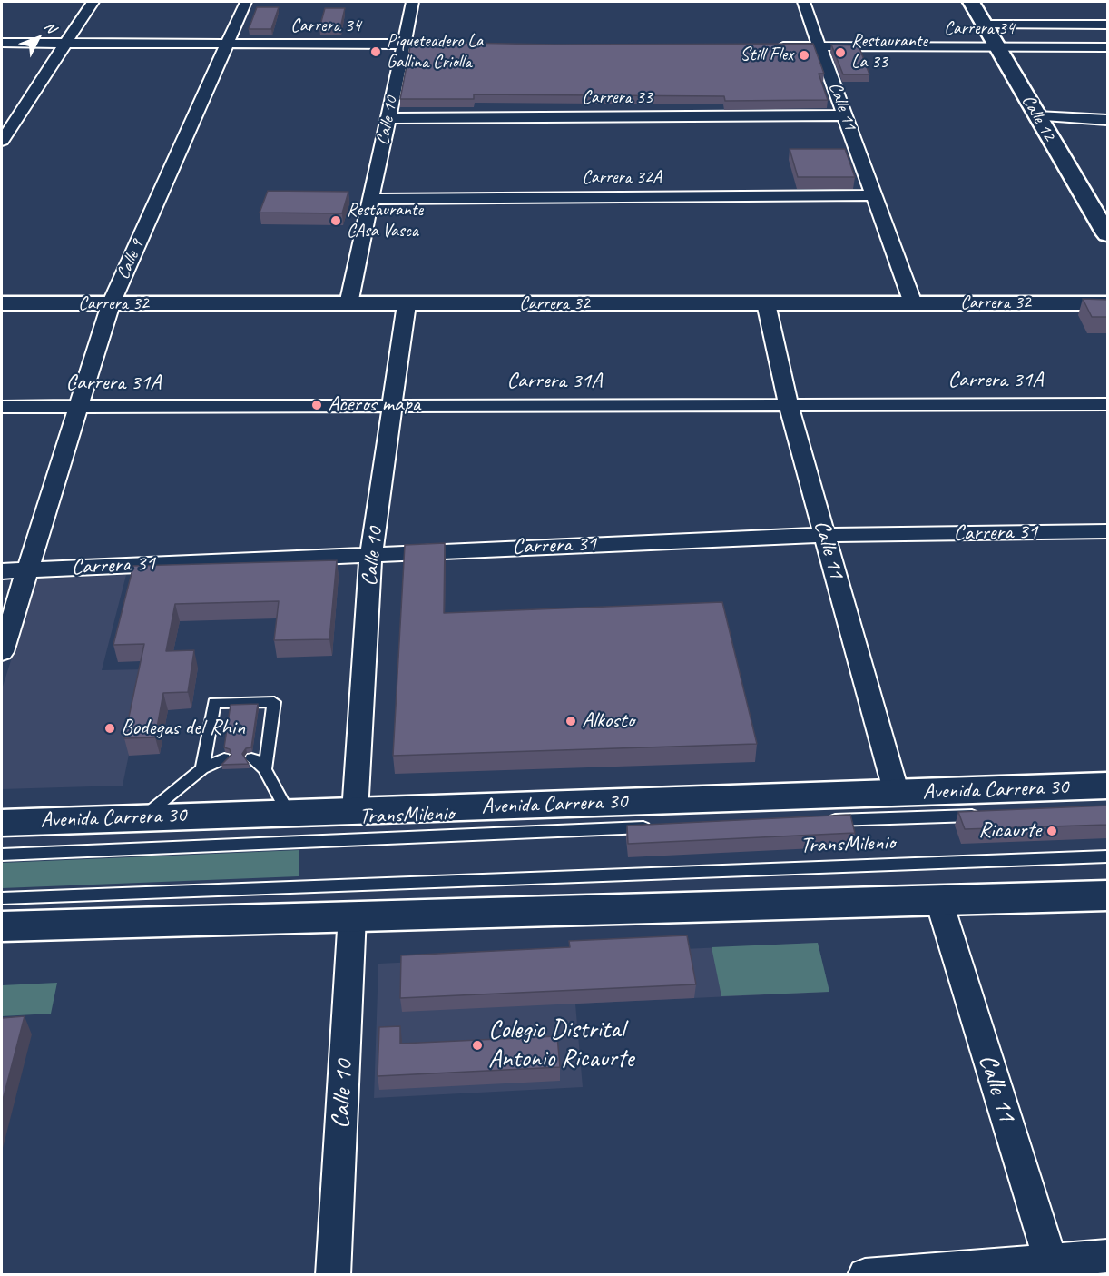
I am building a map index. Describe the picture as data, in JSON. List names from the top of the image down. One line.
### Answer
{"streets":{"main road":["Calle 12","Carrera 32","Avenida Carrera 30"],"street":["Carrera 34","Carrera 33","Calle 11","Calle 10","Carrera 32A","Calle 9","Carrera 31A","Carrera 31"],"lane":["TransMilenio"]},"crossings":[["Carrera 34","Calle 11"],["Carrera 34","Calle 12"],["Carrera 34","Calle 10"],["Carrera 34","Calle 9"],["Carrera 33","Calle 11"],["Carrera 33","Calle 10"],["Calle 11","Carrera 32A"],["Calle 11","Carrera 32"],["Calle 11","Carrera 31A"],["Calle 11","Carrera 31"],["Calle 11","Avenida Carrera 30"],["Calle 10","Carrera 32A"],["Calle 10","Carrera 32"],["Calle 10","Carrera 31A"],["Calle 10","Carrera 31"],["Calle 10","Avenida Carrera 30"],["Calle 9","Carrera 32"],["Calle 9","Carrera 31A"],["Calle 9","Carrera 31"]],"places":["Piqueteadero La Gallina Criolla","Restaurante La 33","Still Flex","Restaurante CAsa Vasca","Aceros mapa","Alkosto","Bodegas del Rhin","Ricaurte","Colegio Distrital Antonio Ricaurte"],"north":"top right"}
